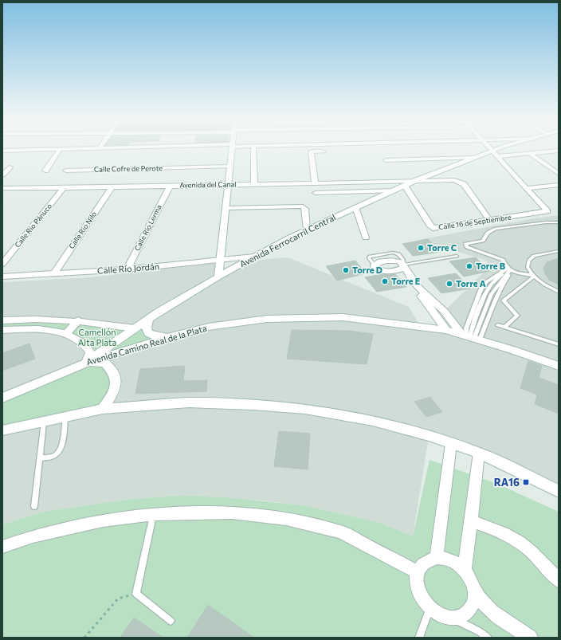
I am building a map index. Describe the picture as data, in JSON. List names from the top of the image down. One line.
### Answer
{"streets":{"street":["Calle Cofre de Perote","Avenida del Canal","Calle 16 de Septiembre","Calle Río Pánuco","Calle Río Lerma","Calle Río Nilo","Avenida Ferrocarril Central","Calle Río Jordán","Avenida Camino Real de la Plata"]},"crossings":[["Avenida del Canal","Calle Río Pánuco"],["Avenida del Canal","Calle Río Lerma"],["Avenida del Canal","Calle Río Nilo"],["Avenida del Canal","Avenida Ferrocarril Central"],["Calle 16 de Septiembre","Avenida Ferrocarril Central"],["Calle Río Lerma","Calle Río Jordán"],["Calle Río Nilo","Calle Río Jordán"],["Avenida Ferrocarril Central","Calle Río Jordán"],["Avenida Ferrocarril Central","Avenida Camino Real de la Plata"]],"parks":["Camellón Alta Plata"],"places":{"other":["Torre C","Torre B","Torre D","Torre E","Torre A"],"transit":["RA16"]}}
